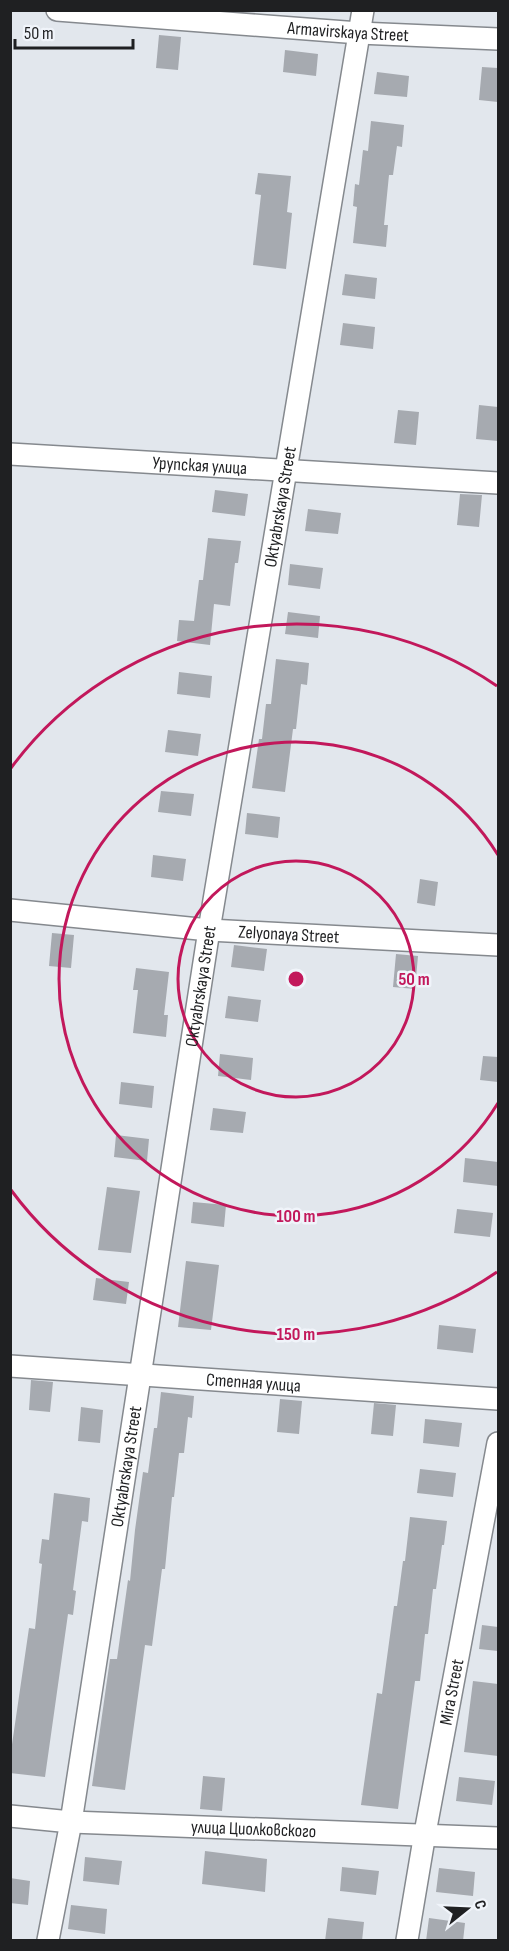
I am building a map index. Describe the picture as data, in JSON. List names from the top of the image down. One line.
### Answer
{"streets":{"street":["Armavirskaya Street","Урупская улица","Oktyabrskaya Street","Zelyonaya Street","Степная улица","Mira Street","улица Циолковского"]},"crossings":[["Armavirskaya Street","Oktyabrskaya Street"],["Урупская улица","Oktyabrskaya Street"],["Oktyabrskaya Street","Zelyonaya Street"],["Oktyabrskaya Street","Степная улица"],["Oktyabrskaya Street","улица Циолковского"],["Mira Street","улица Циолковского"]],"scale_bar":"50 m","north":"right","rings":["50 m","100 m","150 m"]}
